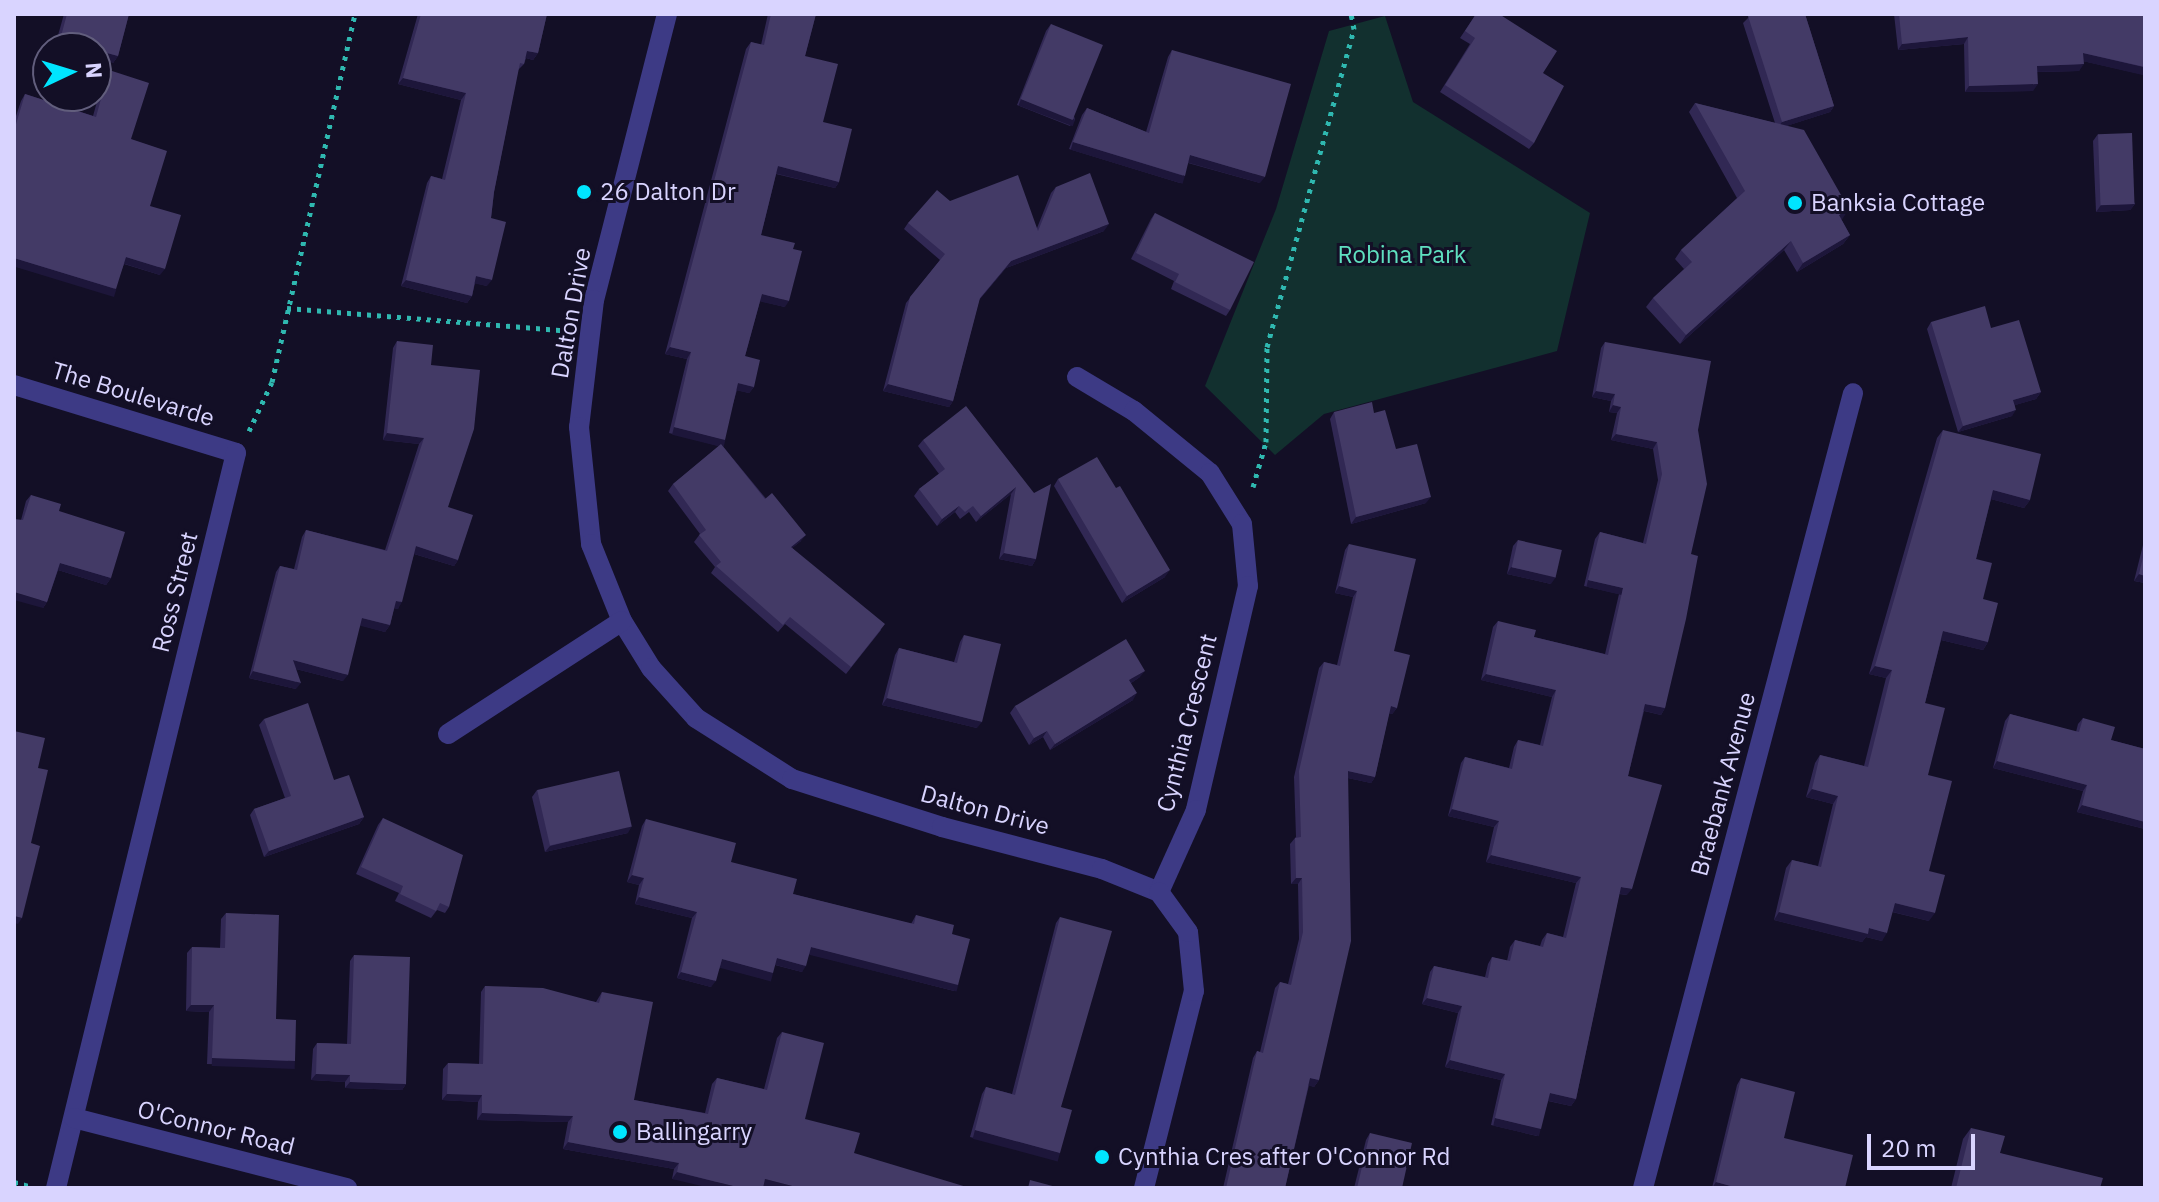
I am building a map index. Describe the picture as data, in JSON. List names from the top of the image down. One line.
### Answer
{"streets":{"street":["Dalton Drive","The Boulevarde","Ross Street","Cynthia Crescent","Braebank Avenue","O'Connor Road"]},"crossings":[["Dalton Drive","Cynthia Crescent"],["The Boulevarde","Ross Street"],["Ross Street","O'Connor Road"]],"parks":["Robina Park"],"places":["26 Dalton Dr","Banksia Cottage","Ballingarry","Cynthia Cres after O'Connor Rd"],"scale_bar":"20 m","north":"right"}
